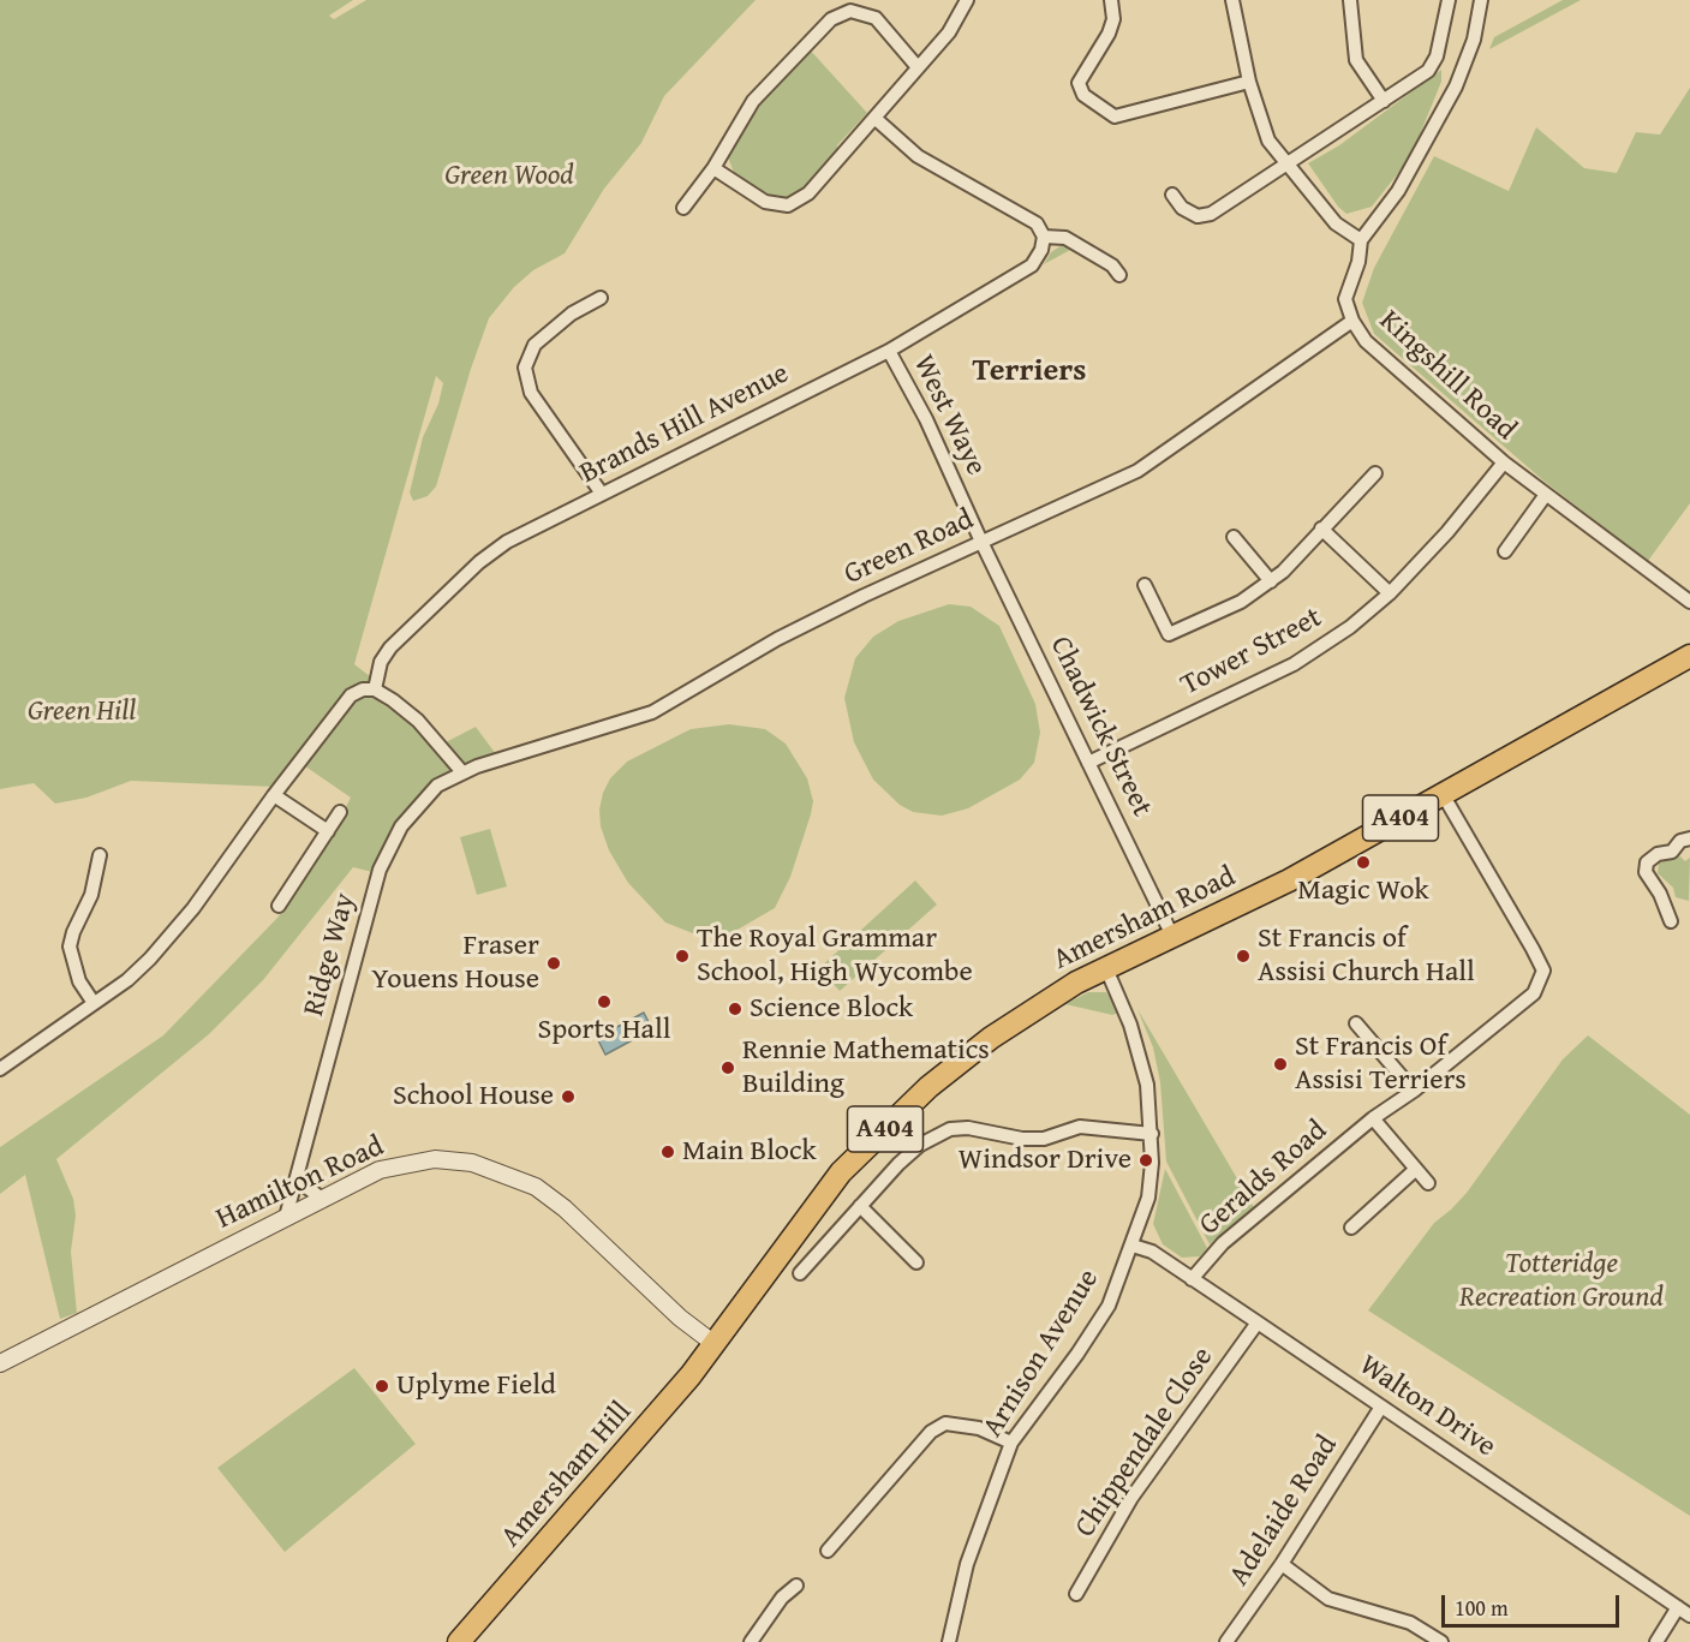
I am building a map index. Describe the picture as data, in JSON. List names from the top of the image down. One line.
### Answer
{"streets":{"main road":["A404","Amersham Road","Amersham Hill"],"street":["Kingshill Road","West Waye","Brands Hill Avenue","Green Road","Tower Street","Chadwick Street","Ridge Way","Geralds Road","Hamilton Road","Arnison Avenue","Walton Drive","Chippendale Close","Adelaide Road"]},"crossings":[["Kingshill Road","Green Road"],["Kingshill Road","Tower Street"],["West Waye","Brands Hill Avenue"],["West Waye","Green Road"],["West Waye","Chadwick Street"],["Green Road","Chadwick Street"],["Green Road","Ridge Way"],["Tower Street","Chadwick Street"],["Chadwick Street","Amersham Road"],["Amersham Road","Geralds Road"],["Amersham Road","Hamilton Road"],["Amersham Road","Arnison Avenue"],["Amersham Road","Amersham Hill"],["Ridge Way","Hamilton Road"],["Geralds Road","Walton Drive"],["Hamilton Road","Amersham Hill"],["Arnison Avenue","Walton Drive"],["Walton Drive","Chippendale Close"],["Walton Drive","Adelaide Road"]],"districts":["Terriers"],"parks":["Green Wood","Green Hill","Totteridge Recreation Ground"],"places":["Magic Wok","The Royal Grammar School, High Wycombe","St Francis of Assisi Church Hall","Fraser Youens House","Sports Hall","Science Block","St Francis Of Assisi Terriers","Rennie Mathematics Building","School House","Main Block","Windsor Drive","Uplyme Field"],"scale_bar":"100 m"}
